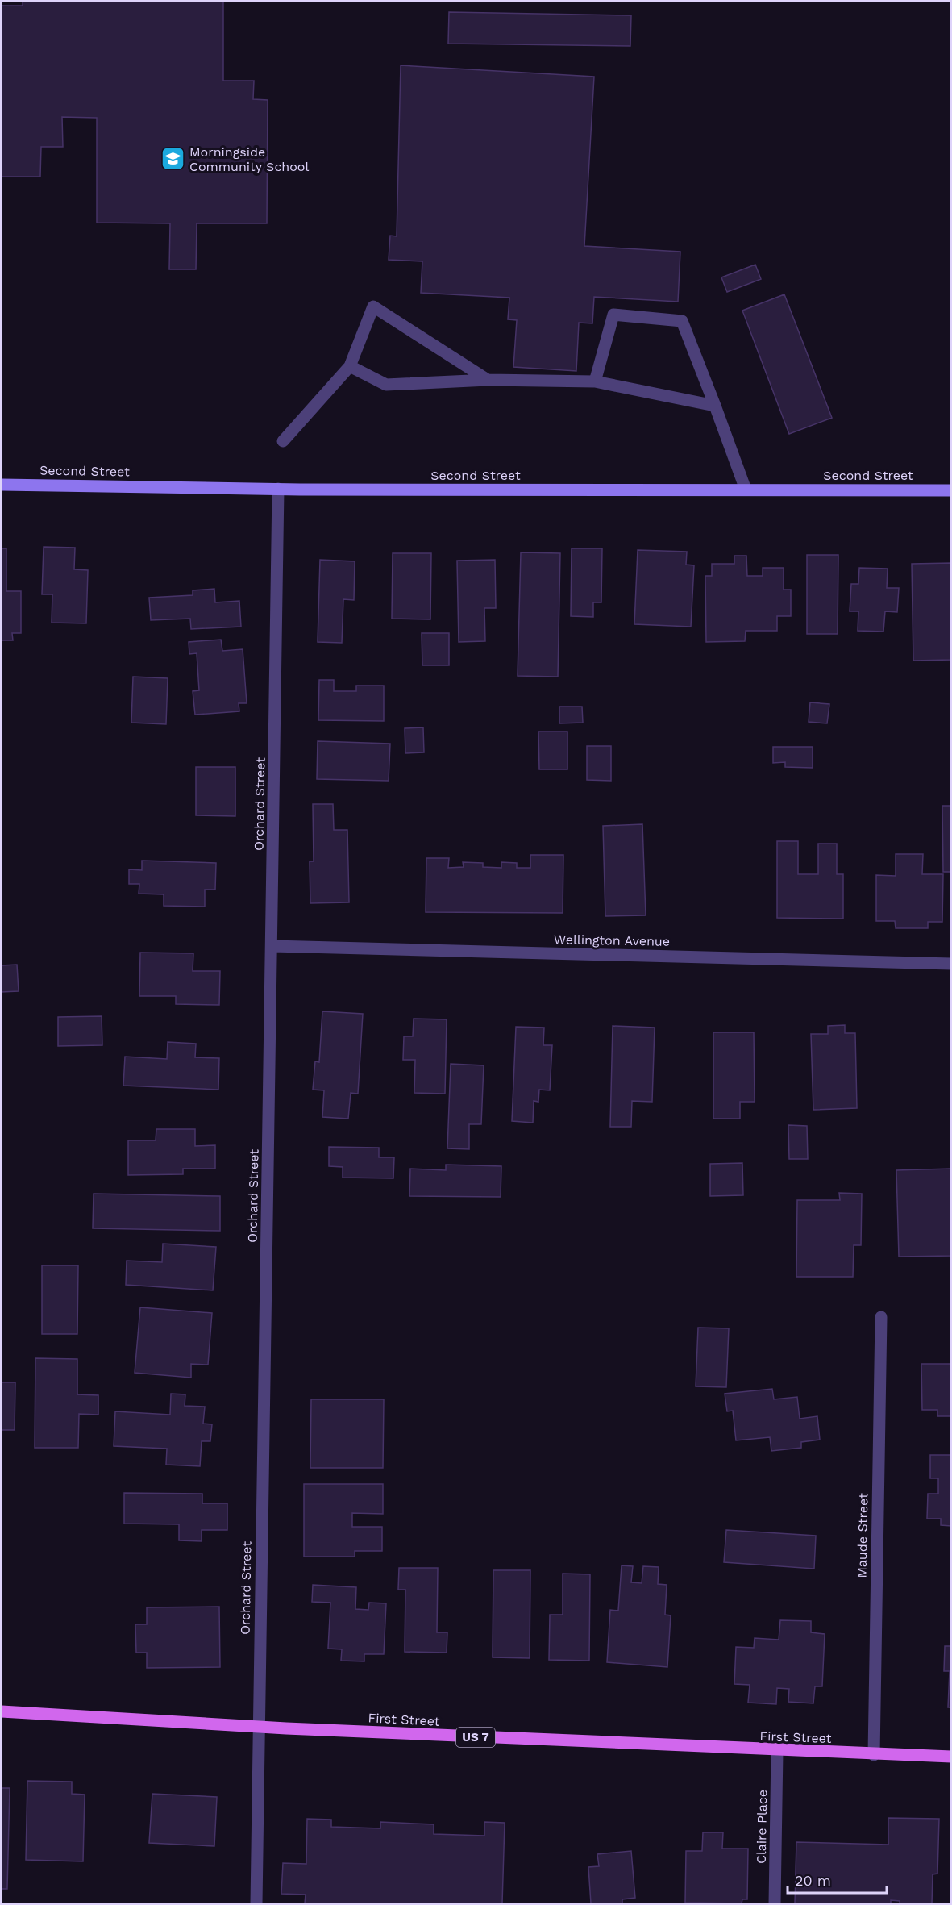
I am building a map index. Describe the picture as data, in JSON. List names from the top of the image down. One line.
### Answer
{"streets":{"main road":["First Street","US 7"],"street":["Second Street","Orchard Street","Wellington Avenue","Maude Street","Claire Place"]},"crossings":[["Second Street","Orchard Street"],["Orchard Street","Wellington Avenue"],["Orchard Street","First Street"],["Maude Street","First Street"],["First Street","Claire Place"]],"places":{"school or university":["Morningside Community School"]},"scale_bar":"20 m"}
